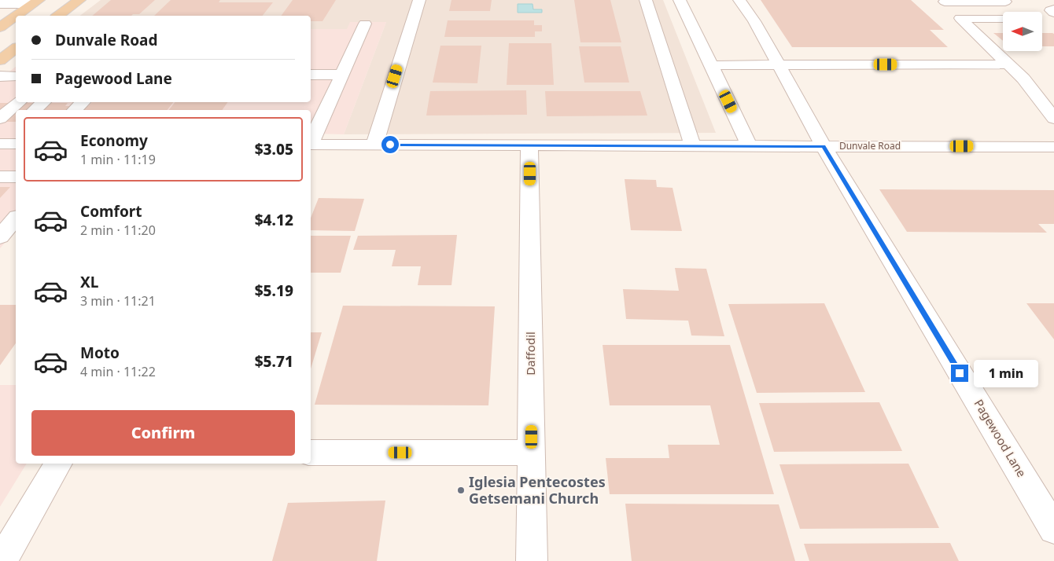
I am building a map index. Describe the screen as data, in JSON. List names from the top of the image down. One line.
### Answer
{"streets":{"street":["Dunvale Road","Daffodil","Pagewood Lane"]},"crossings":[["Dunvale Road","Daffodil"],["Dunvale Road","Pagewood Lane"]],"places":["Iglesia Pentecostes Getsemani Church"],"north":"left","page":{"banner":["Dunvale Road","Pagewood Lane"],"list":[{"name":"Economy","note":"1 min · 11:19","value":"$3.05"},{"name":"Comfort","note":"2 min · 11:20","value":"$4.12"},{"name":"XL","note":"3 min · 11:21","value":"$5.19"},{"name":"Moto","note":"4 min · 11:22","value":"$5.71"}],"bubble":"1 min","buttons":"Confirm"}}
